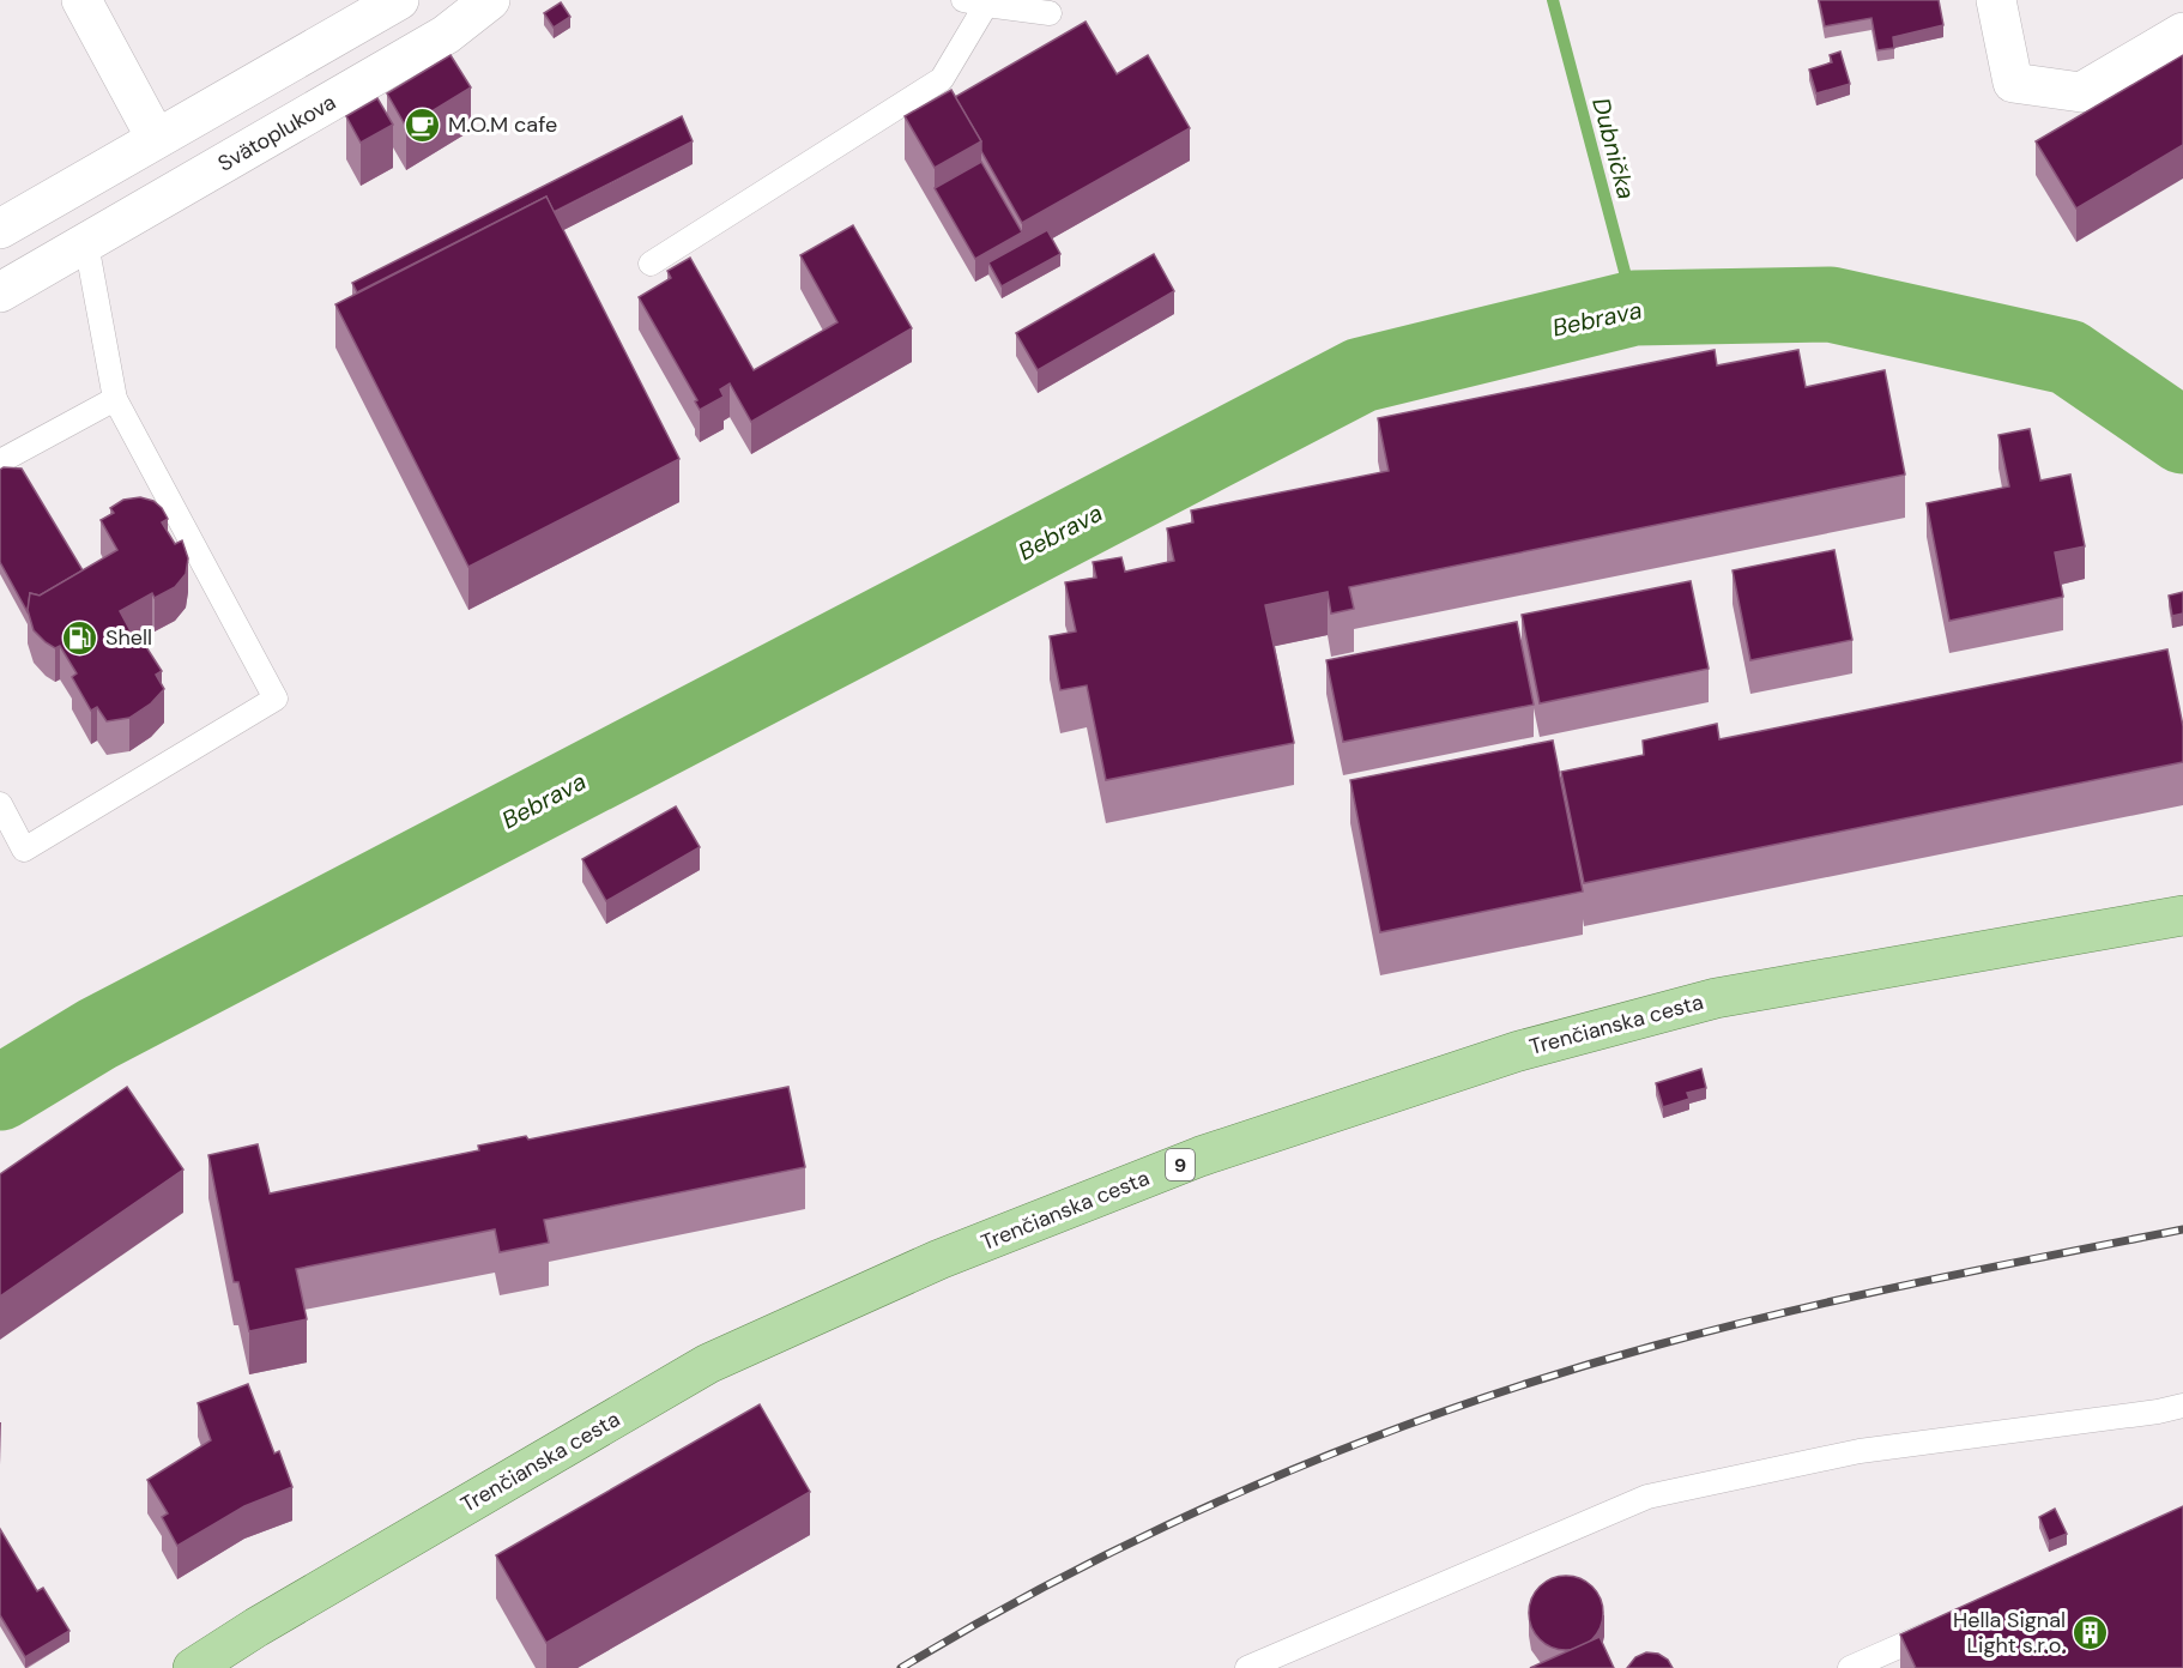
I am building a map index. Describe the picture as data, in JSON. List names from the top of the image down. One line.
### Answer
{"streets":{"main road":["Trenčianska cesta","9"],"street":["Svätoplukova"]},"water":["Dubnička","Bebrava"],"places":{"cafe":["M.O.M cafe"],"fuel station":["Shell"],"building":["Hella Signal Light s.r.o."]}}
